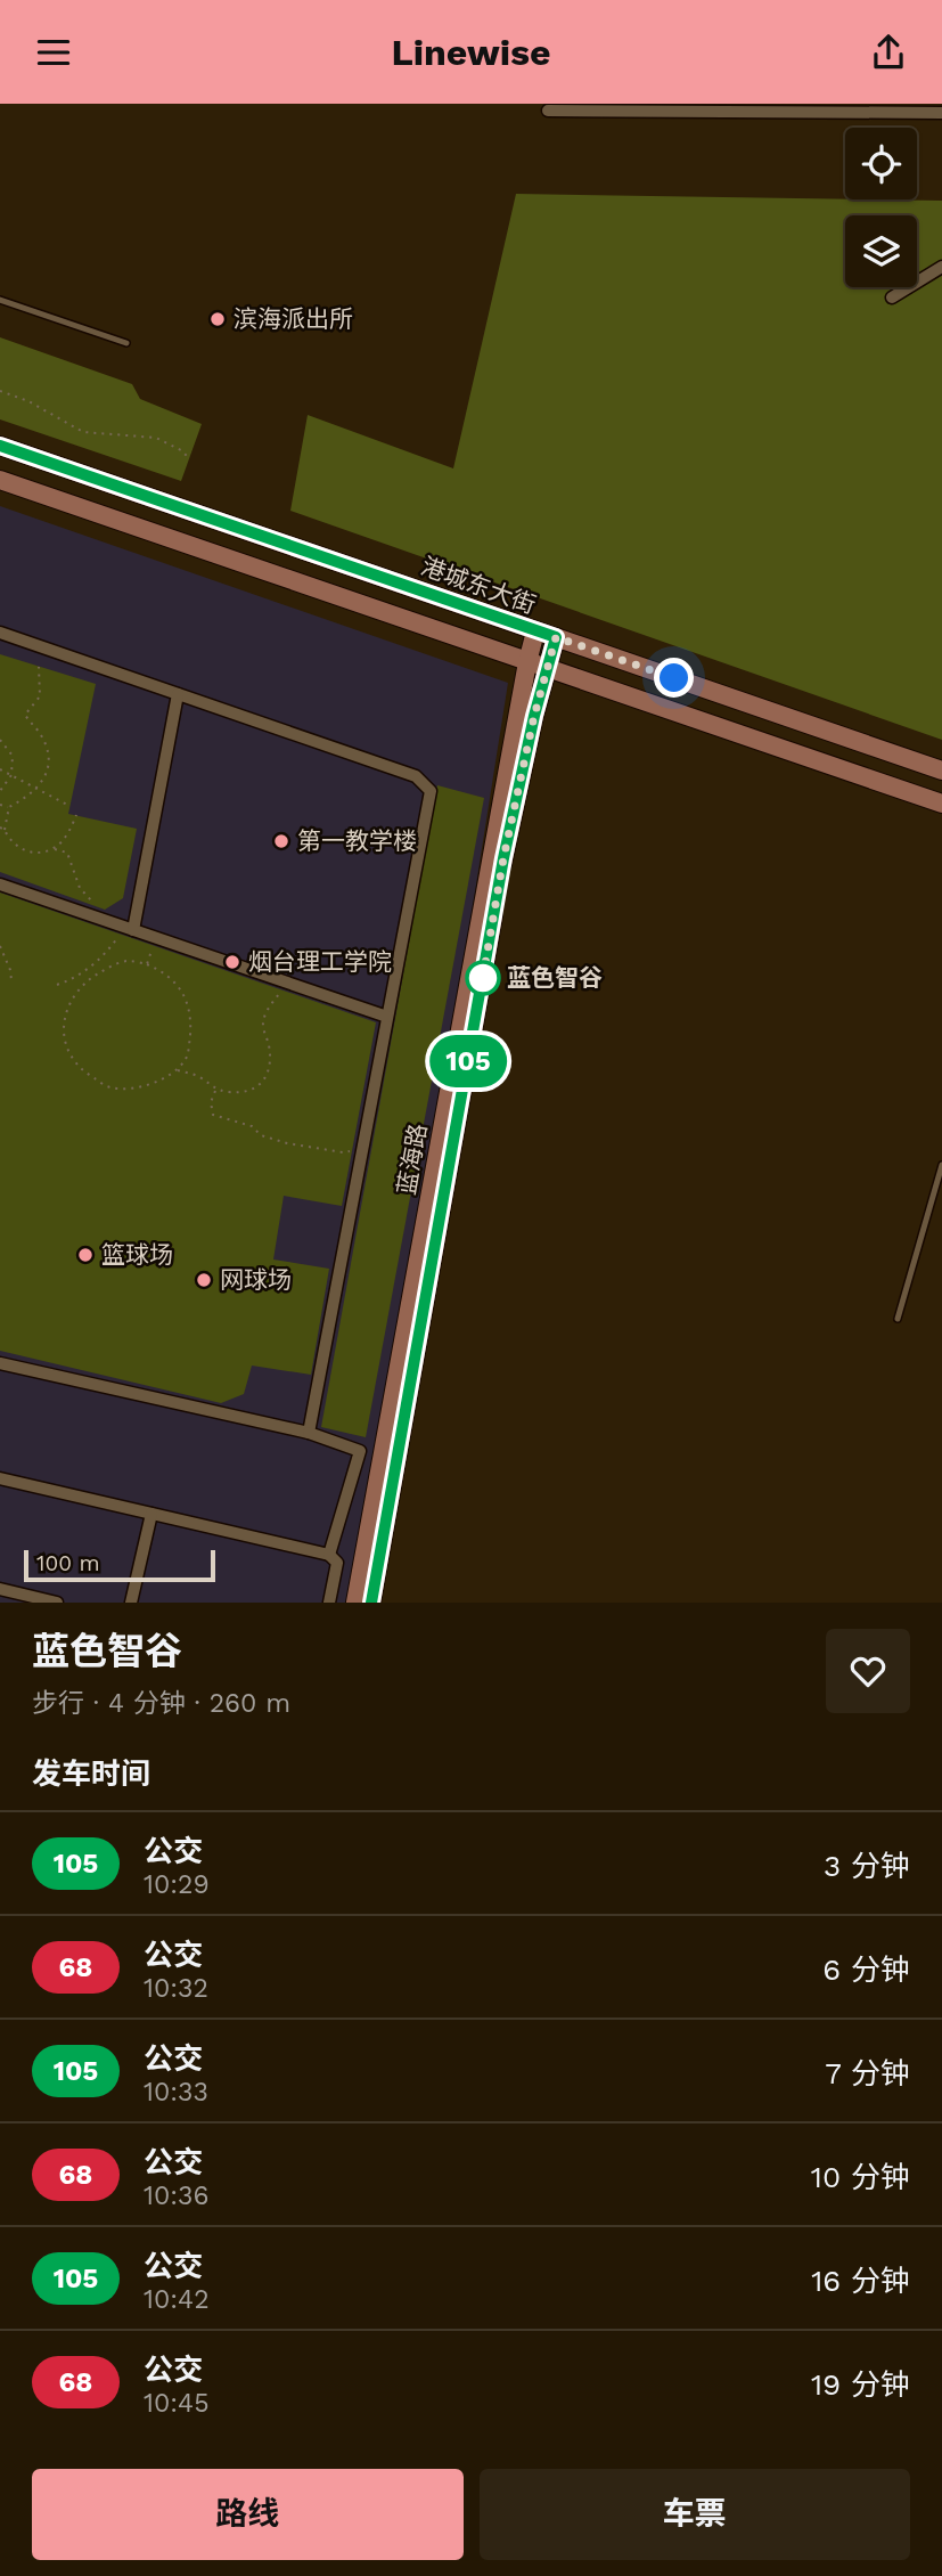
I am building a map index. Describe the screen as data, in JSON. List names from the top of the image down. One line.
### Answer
{"streets":{"main road":["港城东大街","蓝海路"]},"crossings":[["港城东大街","蓝海路"]],"places":["滨海派出所","第一教学楼","烟台理工学院","蓝色智谷","篮球场","网球场"],"lines":["bus line 105"],"scale_bar":"100 m","page":{"header":"Linewise","on_map":"105","scale":"100 m","heading":[["蓝色智谷","步行 · 4 分钟 · 260 m"],"发车时间"],"list":[{"mark":"105","name":"公交","note":"10:29","value":"3 分钟"},{"mark":"68","name":"公交","note":"10:32","value":"6 分钟"},{"mark":"105","name":"公交","note":"10:33","value":"7 分钟"},{"mark":"68","name":"公交","note":"10:36","value":"10 分钟"},{"mark":"105","name":"公交","note":"10:42","value":"16 分钟"},{"mark":"68","name":"公交","note":"10:45","value":"19 分钟"}],"buttons":["路线","车票"]}}
